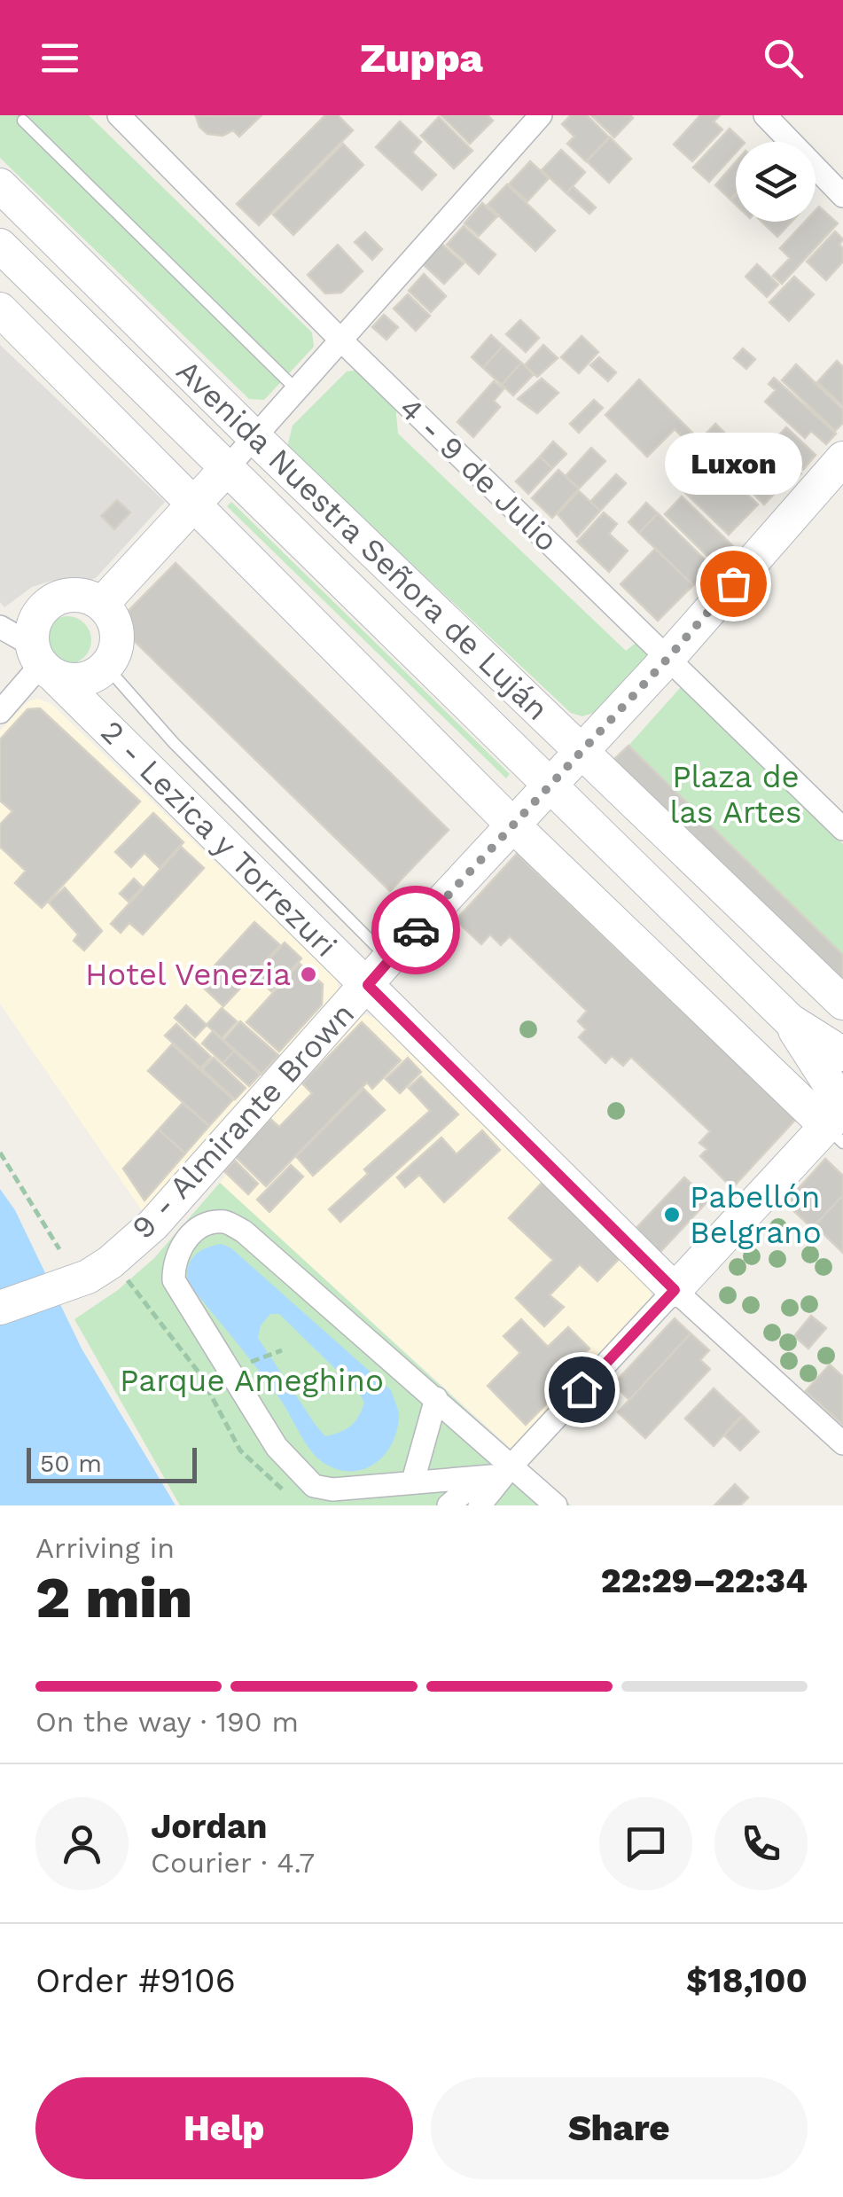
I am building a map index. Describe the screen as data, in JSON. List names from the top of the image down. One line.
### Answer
{"streets":{"street":["4 - 9 de Julio","Avenida Nuestra Señora de Luján","2 - Lezica y Torrezuri","9 - Almirante Brown"]},"crossings":[["4 - 9 de Julio","9 - Almirante Brown"],["Avenida Nuestra Señora de Luján","9 - Almirante Brown"],["2 - Lezica y Torrezuri","9 - Almirante Brown"]],"parks":["Plaza de las Artes","Parque Ameghino"],"places":["Luxon","Hotel Venezia","Pabellón Belgrano"],"scale_bar":"50 m","page":{"header":"Zuppa","bubble":"Luxon","scale":"50 m","heading":["2 min","Arriving in","22:29–22:34"],"panel":["Jordan","Courier · 4.7","Order #9106","$18,100"],"bar":"On the way · 190 m","buttons":["Help","Share"]}}
